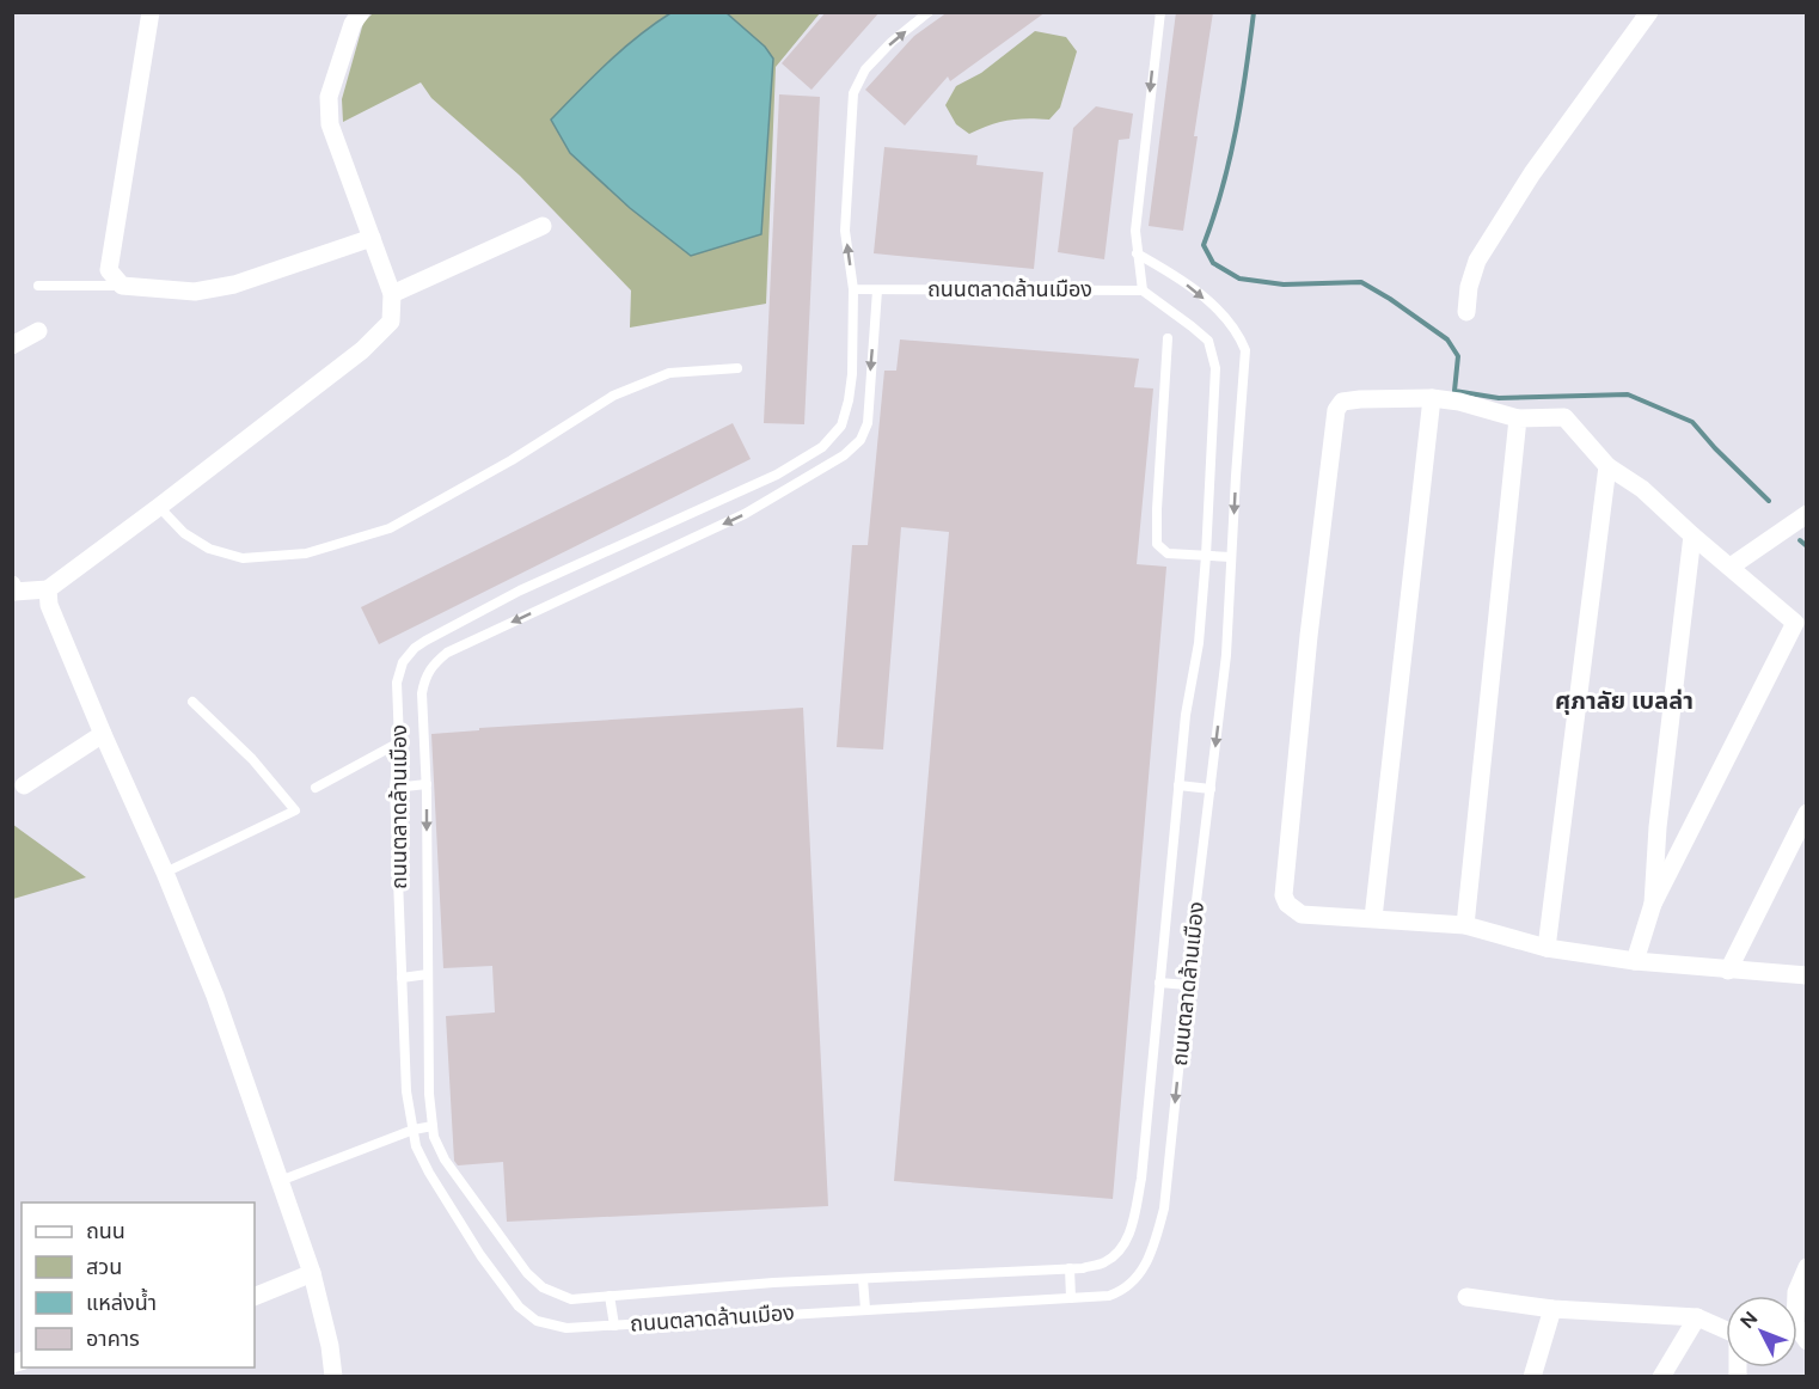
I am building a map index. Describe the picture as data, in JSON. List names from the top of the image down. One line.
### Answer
{"streets":{"lane":["ถนนตลาดล้านเมือง"]},"districts":["ศุภาลัย เบลล่า"],"legend":["ถนน","สวน","แหล่งน้ำ","อาคาร"],"north":"top left"}
